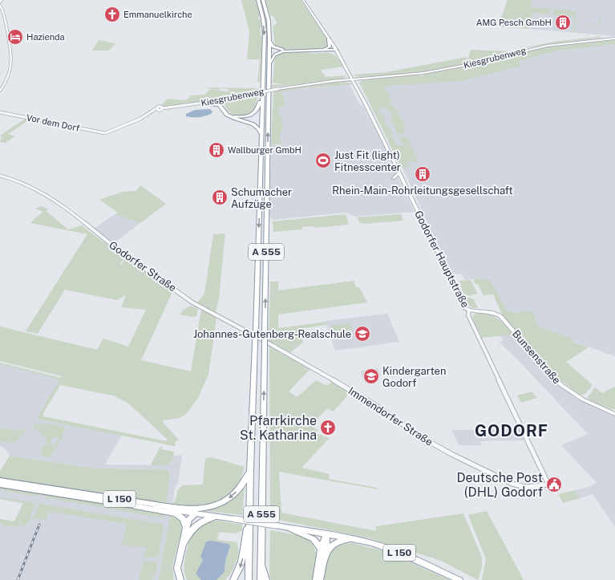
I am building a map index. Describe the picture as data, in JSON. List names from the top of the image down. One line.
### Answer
{"streets":{"highway":["A 555"],"main road":["Kiesgrubenweg","Godorfer Hauptstraße","Bunsenstraße","L 150"],"street":["Vor dem Dorf","Godorfer Straße","Immendorfer Straße"]},"crossings":[["Kiesgrubenweg","Vor dem Dorf"],["Kiesgrubenweg","Godorfer Hauptstraße"],["Godorfer Hauptstraße","Bunsenstraße"],["Godorfer Hauptstraße","Immendorfer Straße"],["Godorfer Straße","Immendorfer Straße"]],"districts":["GODORF"],"places":{"church":["Emmanuelkirche","Pfarrkirche St. Katharina"],"building":["AMG Pesch GmbH","Wallburger GmbH","Rhein-Main-Rohrleitungsgesellschaft","Schumacher Aufzüge"],"hotel":["Hazienda"],"sports":["Just Fit (light) Fitnesscenter"],"school or university":["Johannes-Gutenberg-Realschule","Kindergarten Godorf"],"public building":["Deutsche Post (DHL) Godorf"]}}
